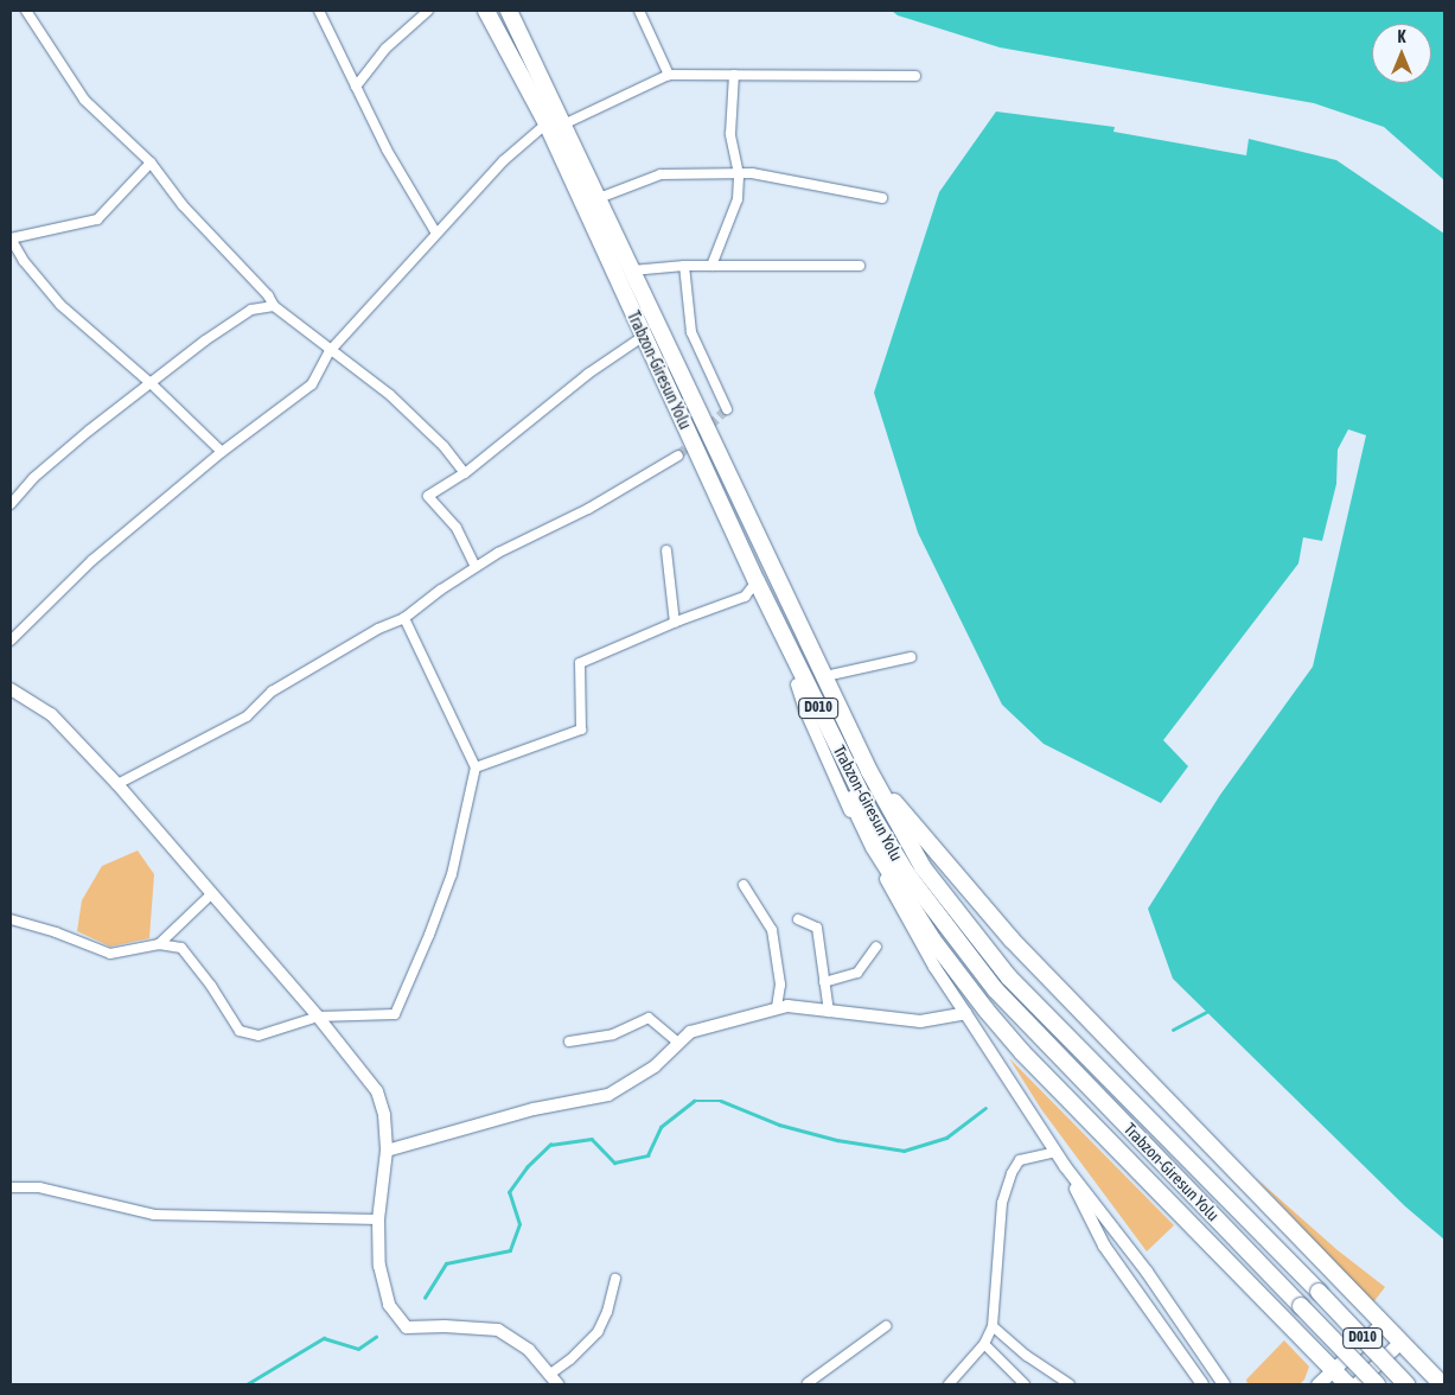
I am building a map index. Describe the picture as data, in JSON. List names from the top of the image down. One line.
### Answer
{"streets":{"highway":["Trabzon-Giresun Yolu","D010"]},"north":"top"}
